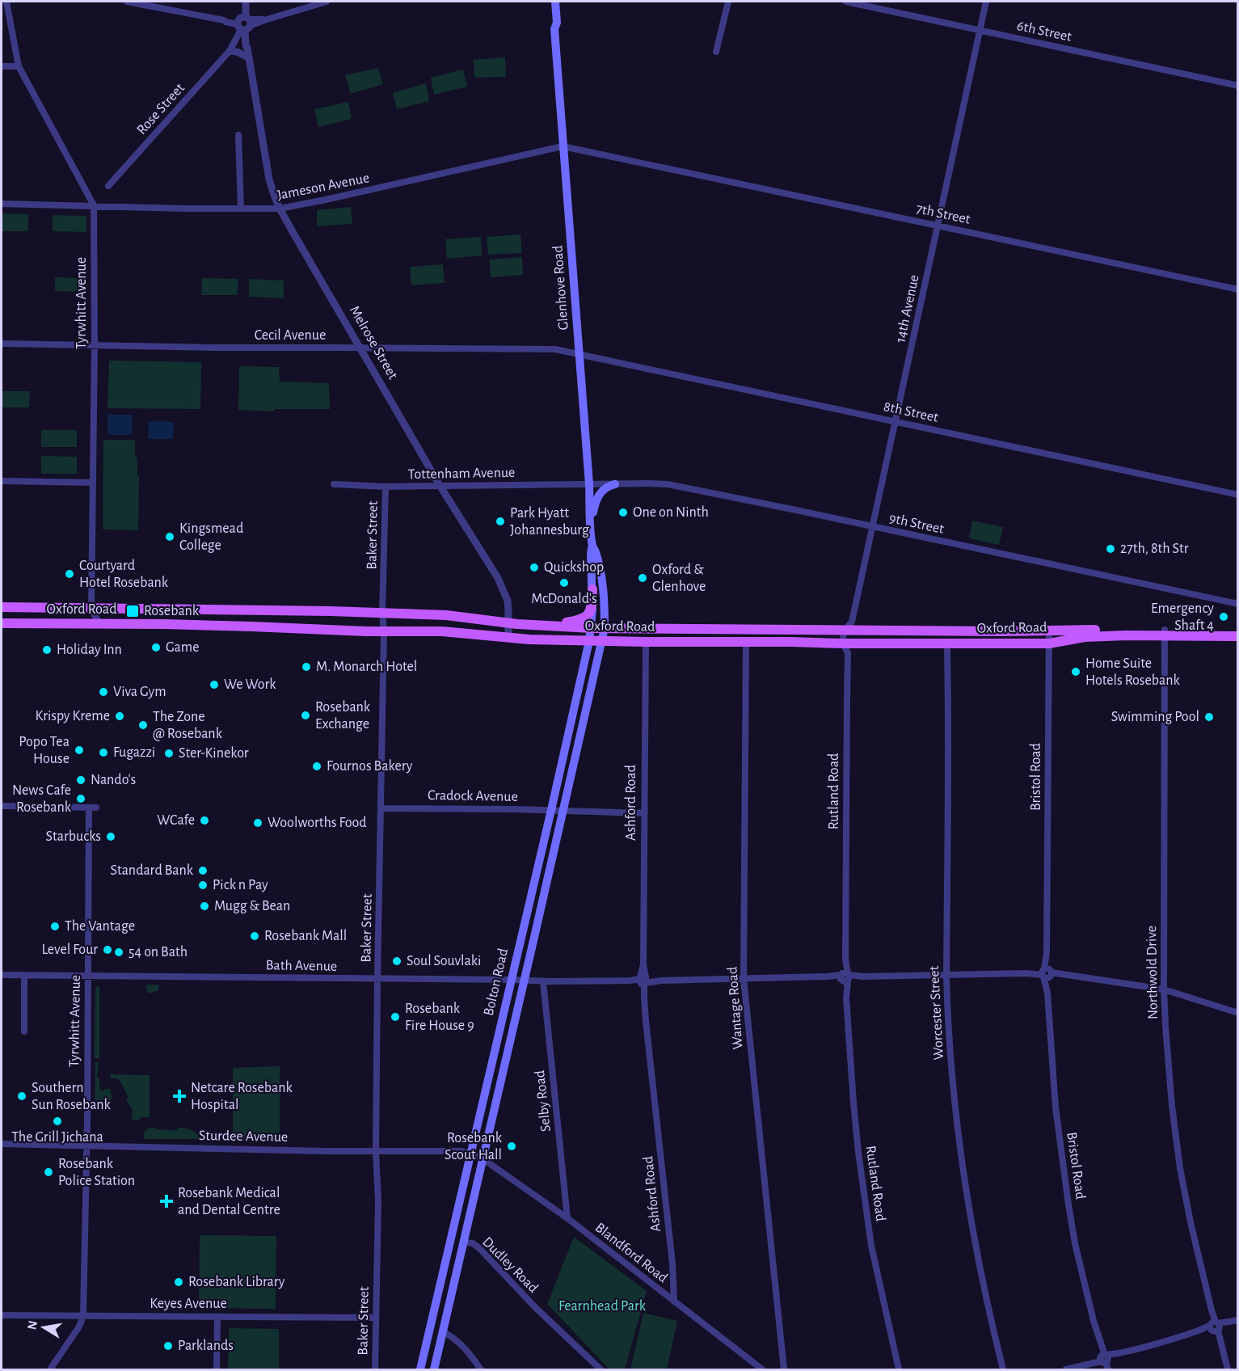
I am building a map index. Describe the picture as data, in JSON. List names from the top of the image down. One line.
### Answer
{"streets":{"main road":["Glenhove Road","Oxford Road","Bolton Road"],"street":["6th Street","Rose Street","Jameson Avenue","7th Street","Tyrwhitt Avenue","14th Avenue","Cecil Avenue","Melrose Street","8th Street","Tottenham Avenue","9th Street","Baker Street","Bristol Road","Rutland Road","Cradock Avenue","Ashford Road","Bath Avenue","Northwold Drive","Wantage Road","Worcester Street","Selby Road","Sturdee Avenue","Blandford Road","Dudley Road","Keyes Avenue"]},"crossings":[["6th Street","14th Avenue"],["Rose Street","Melrose Street"],["Jameson Avenue","7th Street"],["Jameson Avenue","Glenhove Road"],["Jameson Avenue","Tyrwhitt Avenue"],["Jameson Avenue","Melrose Street"],["7th Street","14th Avenue"],["Glenhove Road","Cecil Avenue"],["Glenhove Road","8th Street"],["Glenhove Road","Tottenham Avenue"],["Glenhove Road","9th Street"],["Glenhove Road","Oxford Road"],["Glenhove Road","Bolton Road"],["Tyrwhitt Avenue","Cecil Avenue"],["Tyrwhitt Avenue","Oxford Road"],["Tyrwhitt Avenue","Bath Avenue"],["Tyrwhitt Avenue","Sturdee Avenue"],["Tyrwhitt Avenue","Keyes Avenue"],["14th Avenue","8th Street"],["14th Avenue","9th Street"],["14th Avenue","Oxford Road"],["Cecil Avenue","Melrose Street"],["Cecil Avenue","8th Street"],["Melrose Street","Tottenham Avenue"],["Melrose Street","Oxford Road"],["Tottenham Avenue","9th Street"],["Tottenham Avenue","Baker Street"],["Baker Street","Oxford Road"],["Baker Street","Cradock Avenue"],["Baker Street","Bath Avenue"],["Baker Street","Sturdee Avenue"],["Baker Street","Keyes Avenue"],["Oxford Road","Bristol Road"],["Oxford Road","Ashford Road"],["Oxford Road","Northwold Drive"],["Oxford Road","Bolton Road"],["Oxford Road","Wantage Road"],["Oxford Road","Worcester Street"],["Bristol Road","Bath Avenue"],["Rutland Road","Bath Avenue"],["Cradock Avenue","Ashford Road"],["Cradock Avenue","Bolton Road"],["Ashford Road","Bath Avenue"],["Ashford Road","Blandford Road"],["Bath Avenue","Northwold Drive"],["Bath Avenue","Bolton Road"],["Bath Avenue","Wantage Road"],["Bath Avenue","Worcester Street"],["Bath Avenue","Selby Road"],["Bolton Road","Sturdee Avenue"],["Bolton Road","Blandford Road"],["Bolton Road","Dudley Road"],["Selby Road","Blandford Road"],["Sturdee Avenue","Blandford Road"]],"parks":["Fearnhead Park"],"places":{"other":["One on Ninth","Park Hyatt Johannesburg","Kingsmead College","27th, 8th Str","Quickshop","Courtyard Hotel Rosebank","Oxford & Glenhove","McDonald's","Emergency Shaft 4","Game","Holiday Inn","M. Monarch Hotel","Home Suite Hotels Rosebank","We Work","Viva Gym","Rosebank Exchange","Krispy Kreme","Swimming Pool","The Zone @ Rosebank","Popo Tea House","Fugazzi","Ster-Kinekor","Fournos Bakery","Nando's","News Cafe Rosebank","WCafe","Woolworths Food","Starbucks","Standard Bank","Pick n Pay","Mugg & Bean","The Vantage","Rosebank Mall","Level Four","54 on Bath","Soul Souvlaki","Rosebank Fire House 9","Southern Sun Rosebank","The Grill Jichana","Rosebank Scout Hall","Rosebank Police Station","Rosebank Library","Parklands"],"transit":["Rosebank"],"health":["Netcare Rosebank Hospital","Rosebank Medical and Dental Centre"]},"north":"left"}
